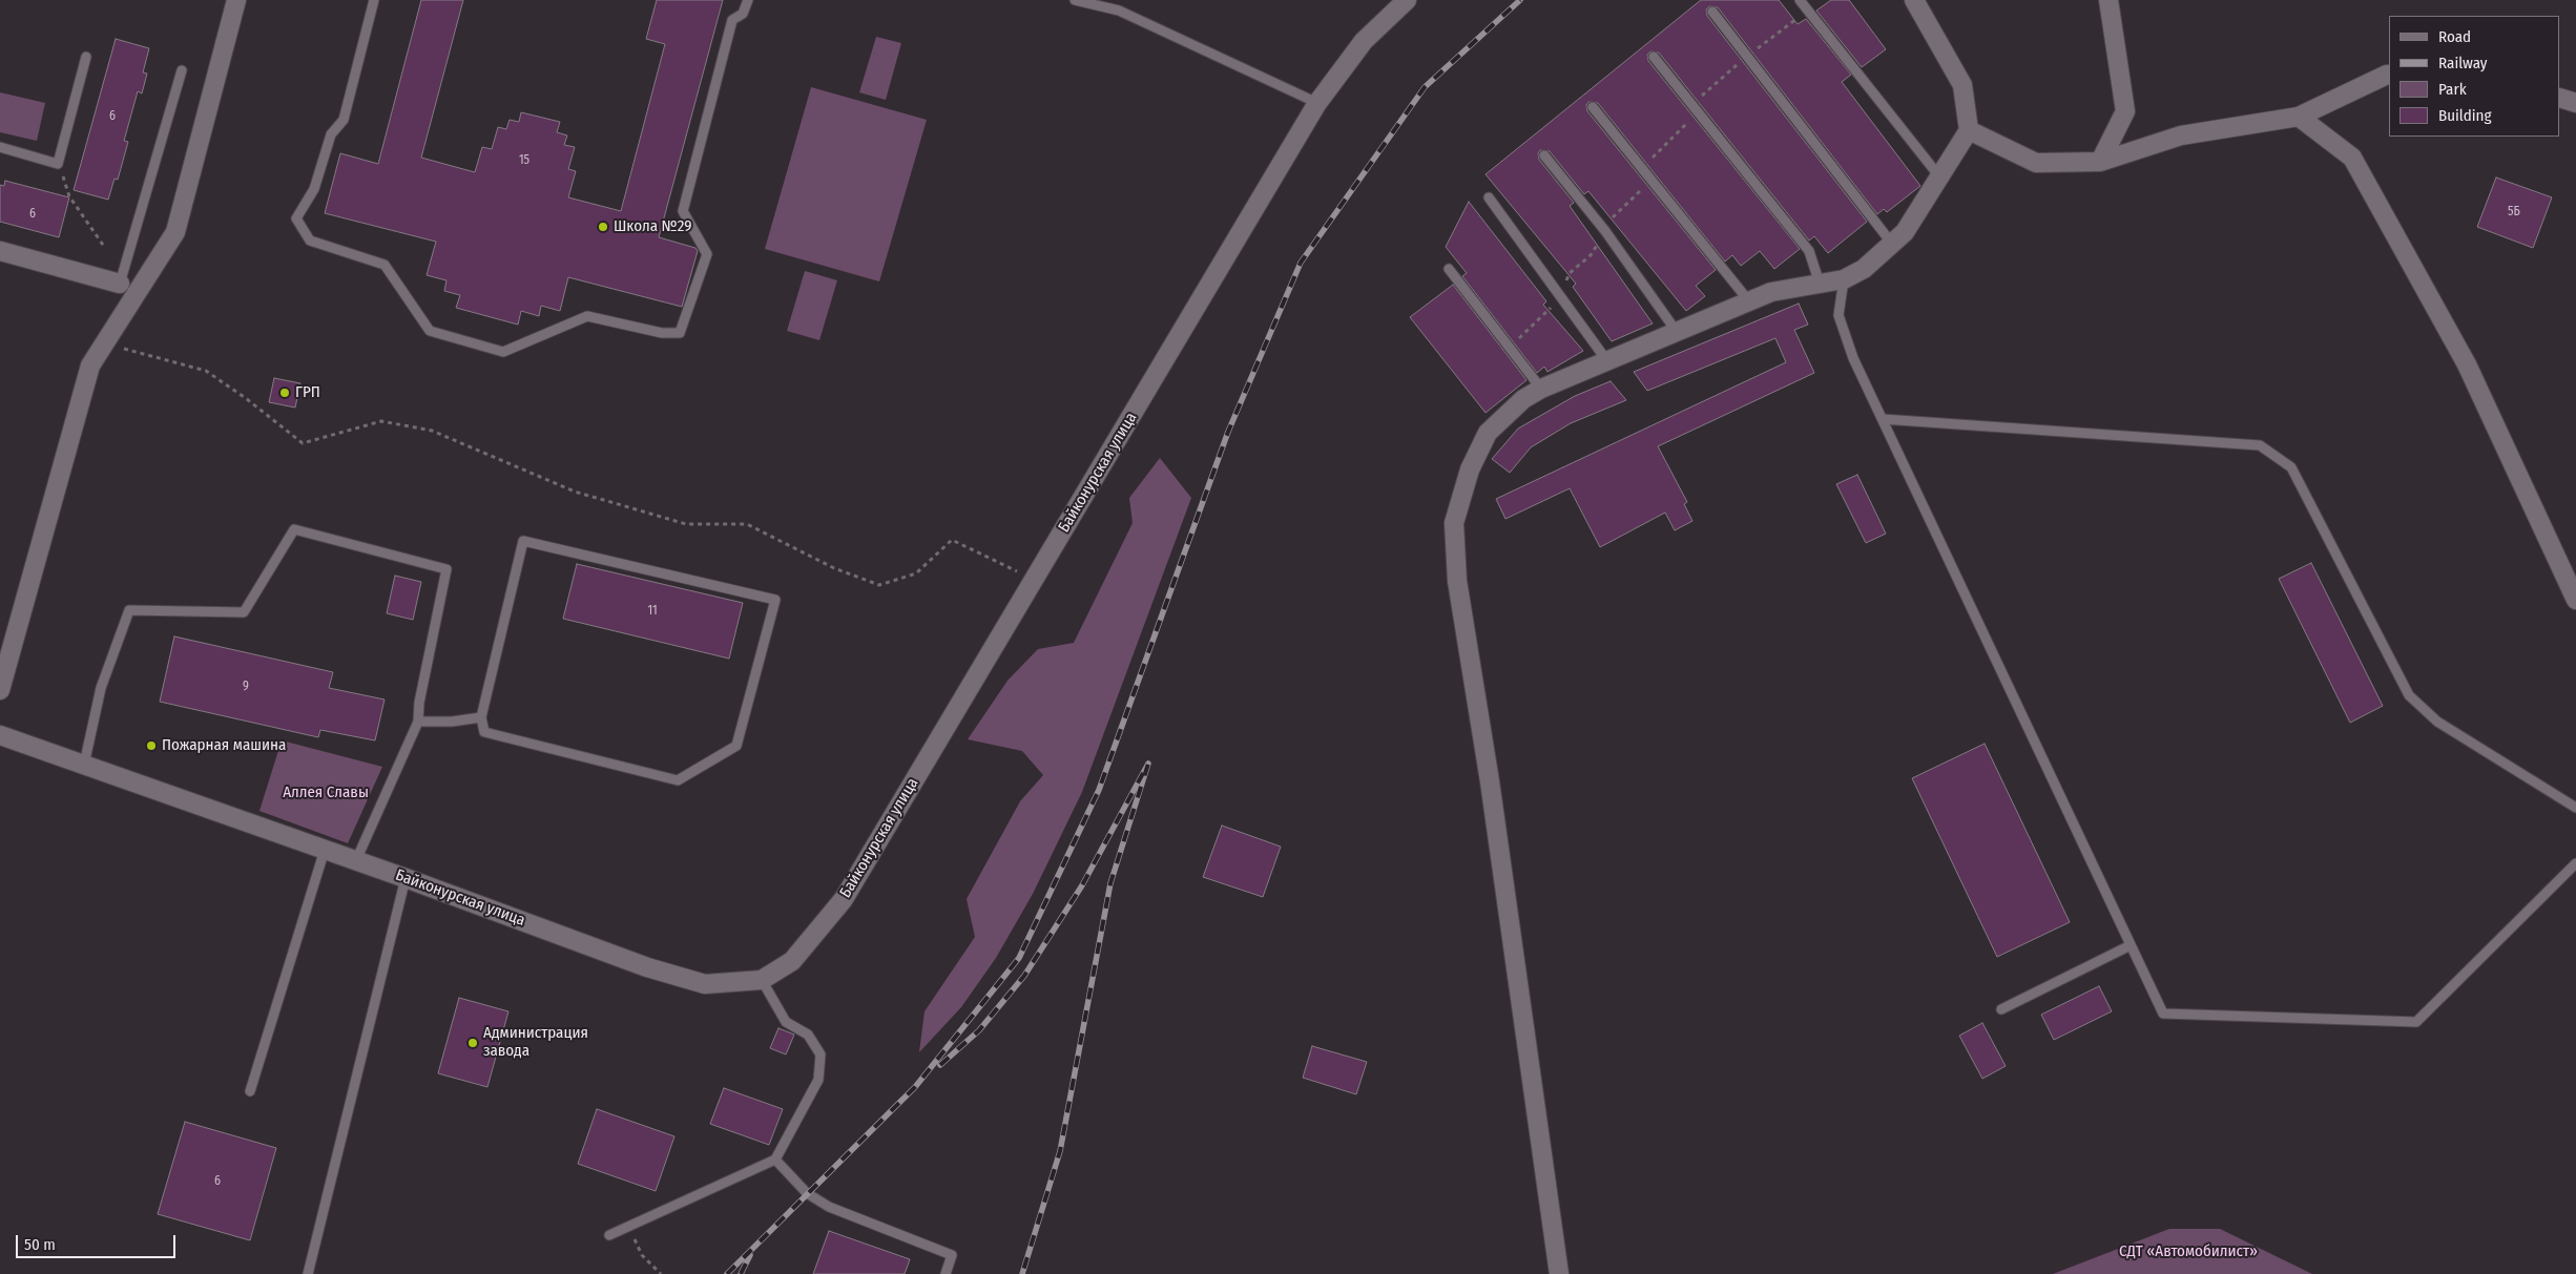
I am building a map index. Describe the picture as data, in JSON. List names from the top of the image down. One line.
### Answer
{"streets":{"street":["Байконурская улица"]},"parks":["Аллея Славы","СДТ «Автомобилист»"],"places":["Школа №29","ГРП","Пожарная машина","Администрация завода"],"house_numbers":["6","15","5Б","6","11","9","6"],"legend":["Road","Railway","Park","Building"],"scale_bar":"50 m"}
